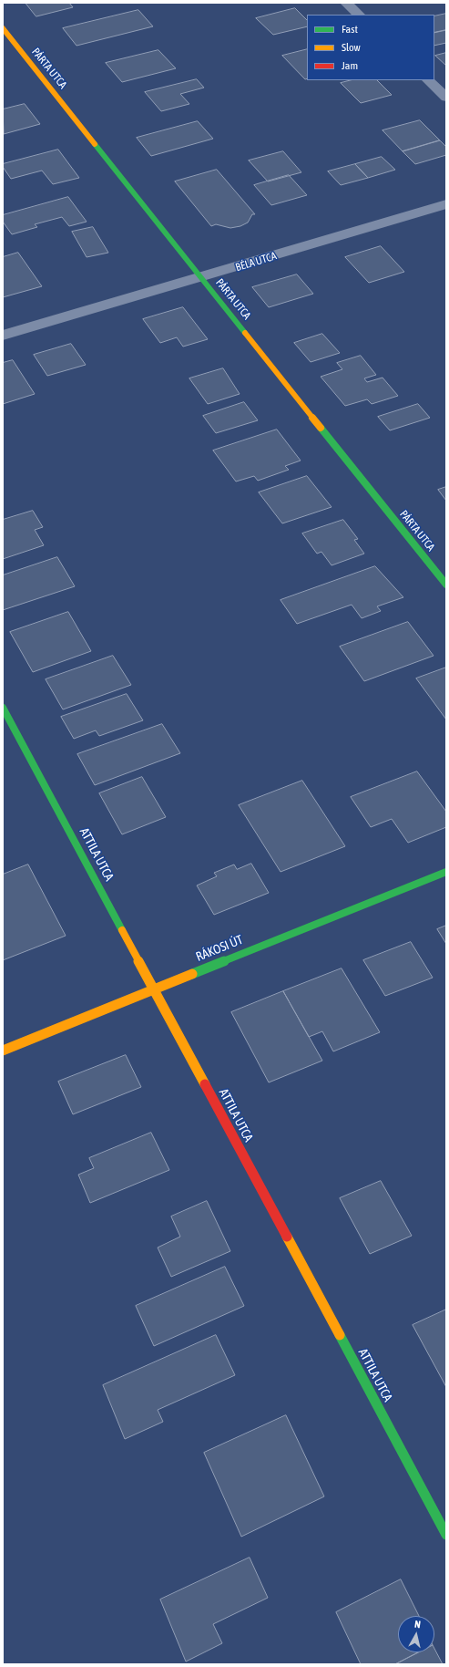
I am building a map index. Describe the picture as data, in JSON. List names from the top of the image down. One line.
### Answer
{"streets":{"street":["PÁRTA UTCA","BÉLA UTCA","ATTILA UTCA","RÁKOSI ÚT"]},"crossings":[["PÁRTA UTCA","BÉLA UTCA"],["ATTILA UTCA","RÁKOSI ÚT"]],"legend":["Fast","Slow","Jam"],"north":"top"}
